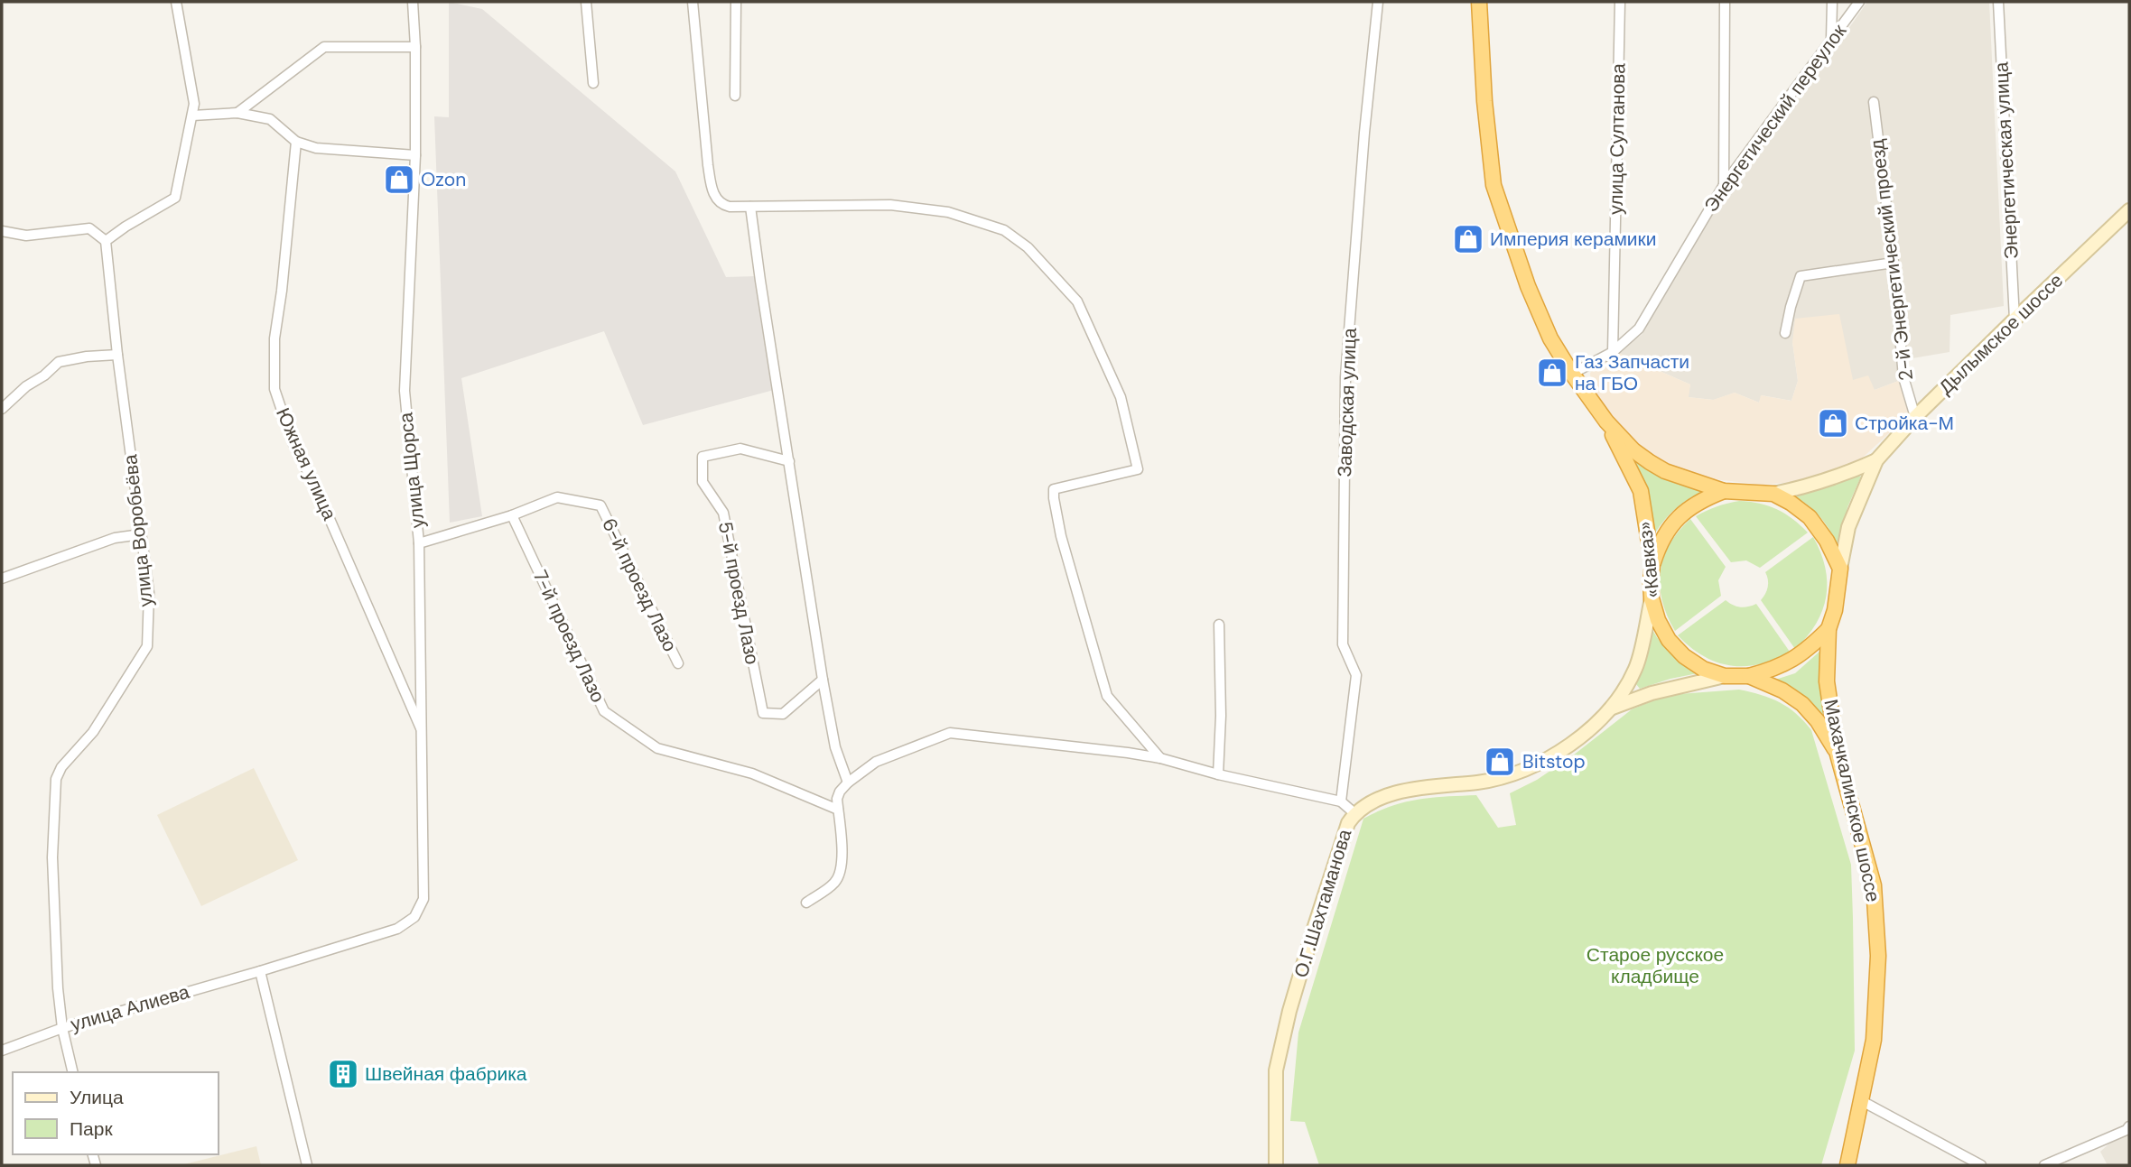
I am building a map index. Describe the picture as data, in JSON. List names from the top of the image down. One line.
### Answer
{"streets":{"highway":["«Кавказ»","Махачкалинское шоссе"],"main road":["Дылымское шоссе","О.Г.Шахтаманова"],"street":["Энергетический переулок","улица Султанова","Энергетическая улица","2-й Энергетический проезд","Заводская улица","Южная улица","улица Щорса","улица Воробьёва","6-й проезд Лазо","5-й проезд Лазо","7-й проезд Лазо","улица Алиева"]},"crossings":[["Энергетический переулок","улица Султанова"],["Энергетическая улица","Дылымское шоссе"],["2-й Энергетический проезд","Дылымское шоссе"],["Южная улица","улица Щорса"],["улица Щорса","улица Алиева"],["улица Воробьёва","улица Алиева"],["«Кавказ»","Махачкалинское шоссе"],["6-й проезд Лазо","7-й проезд Лазо"]],"parks":["Старое русское кладбище"],"places":{"shop":["Ozon","Империя керамики","Газ Запчасти на ГБО","Стройка-М","Bitstop"],"building":["Швейная фабрика"]},"legend":["Улица","Парк"]}
